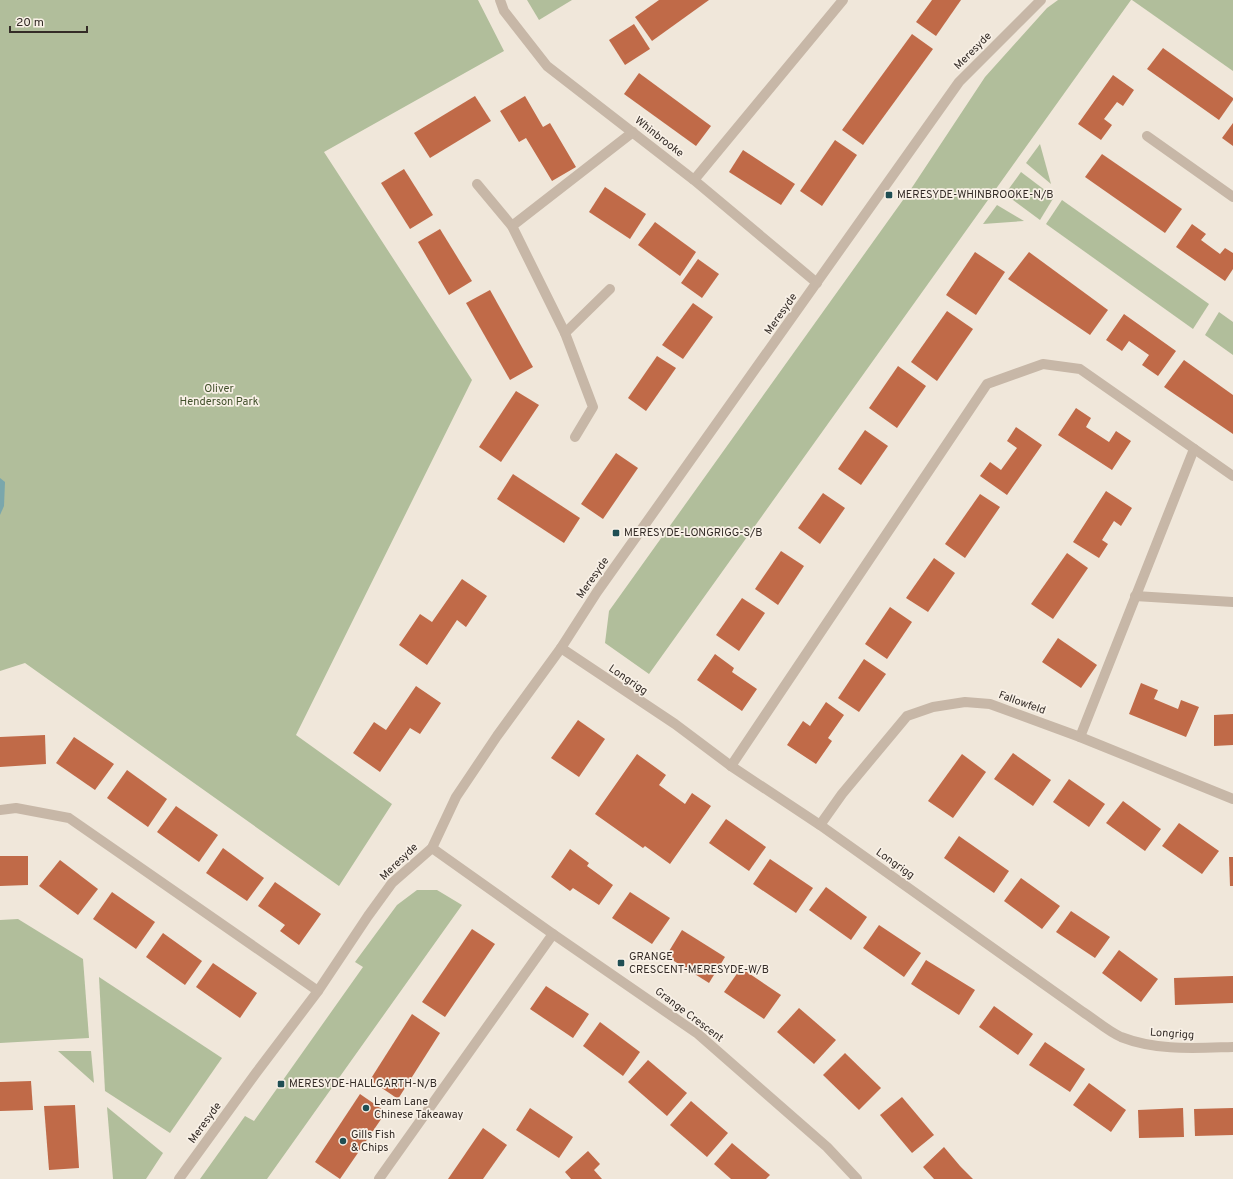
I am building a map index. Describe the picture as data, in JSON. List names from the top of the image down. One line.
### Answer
{"streets":{"street":["Meresyde","Whinbrooke","Longrigg","Fallowfeld","Grange Crescent"]},"crossings":[["Meresyde","Whinbrooke"],["Meresyde","Longrigg"],["Meresyde","Grange Crescent"],["Longrigg","Fallowfeld"]],"parks":["Oliver Henderson Park"],"places":{"transit":["MERESYDE-WHINBROOKE-N/B","MERESYDE-LONGRIGG-S/B","GRANGE CRESCENT-MERESYDE-W/B","MERESYDE-HALLGARTH-N/B"],"other":["Leam Lane Chinese Takeaway","Gills Fish & Chips"]},"scale_bar":"20 m"}
